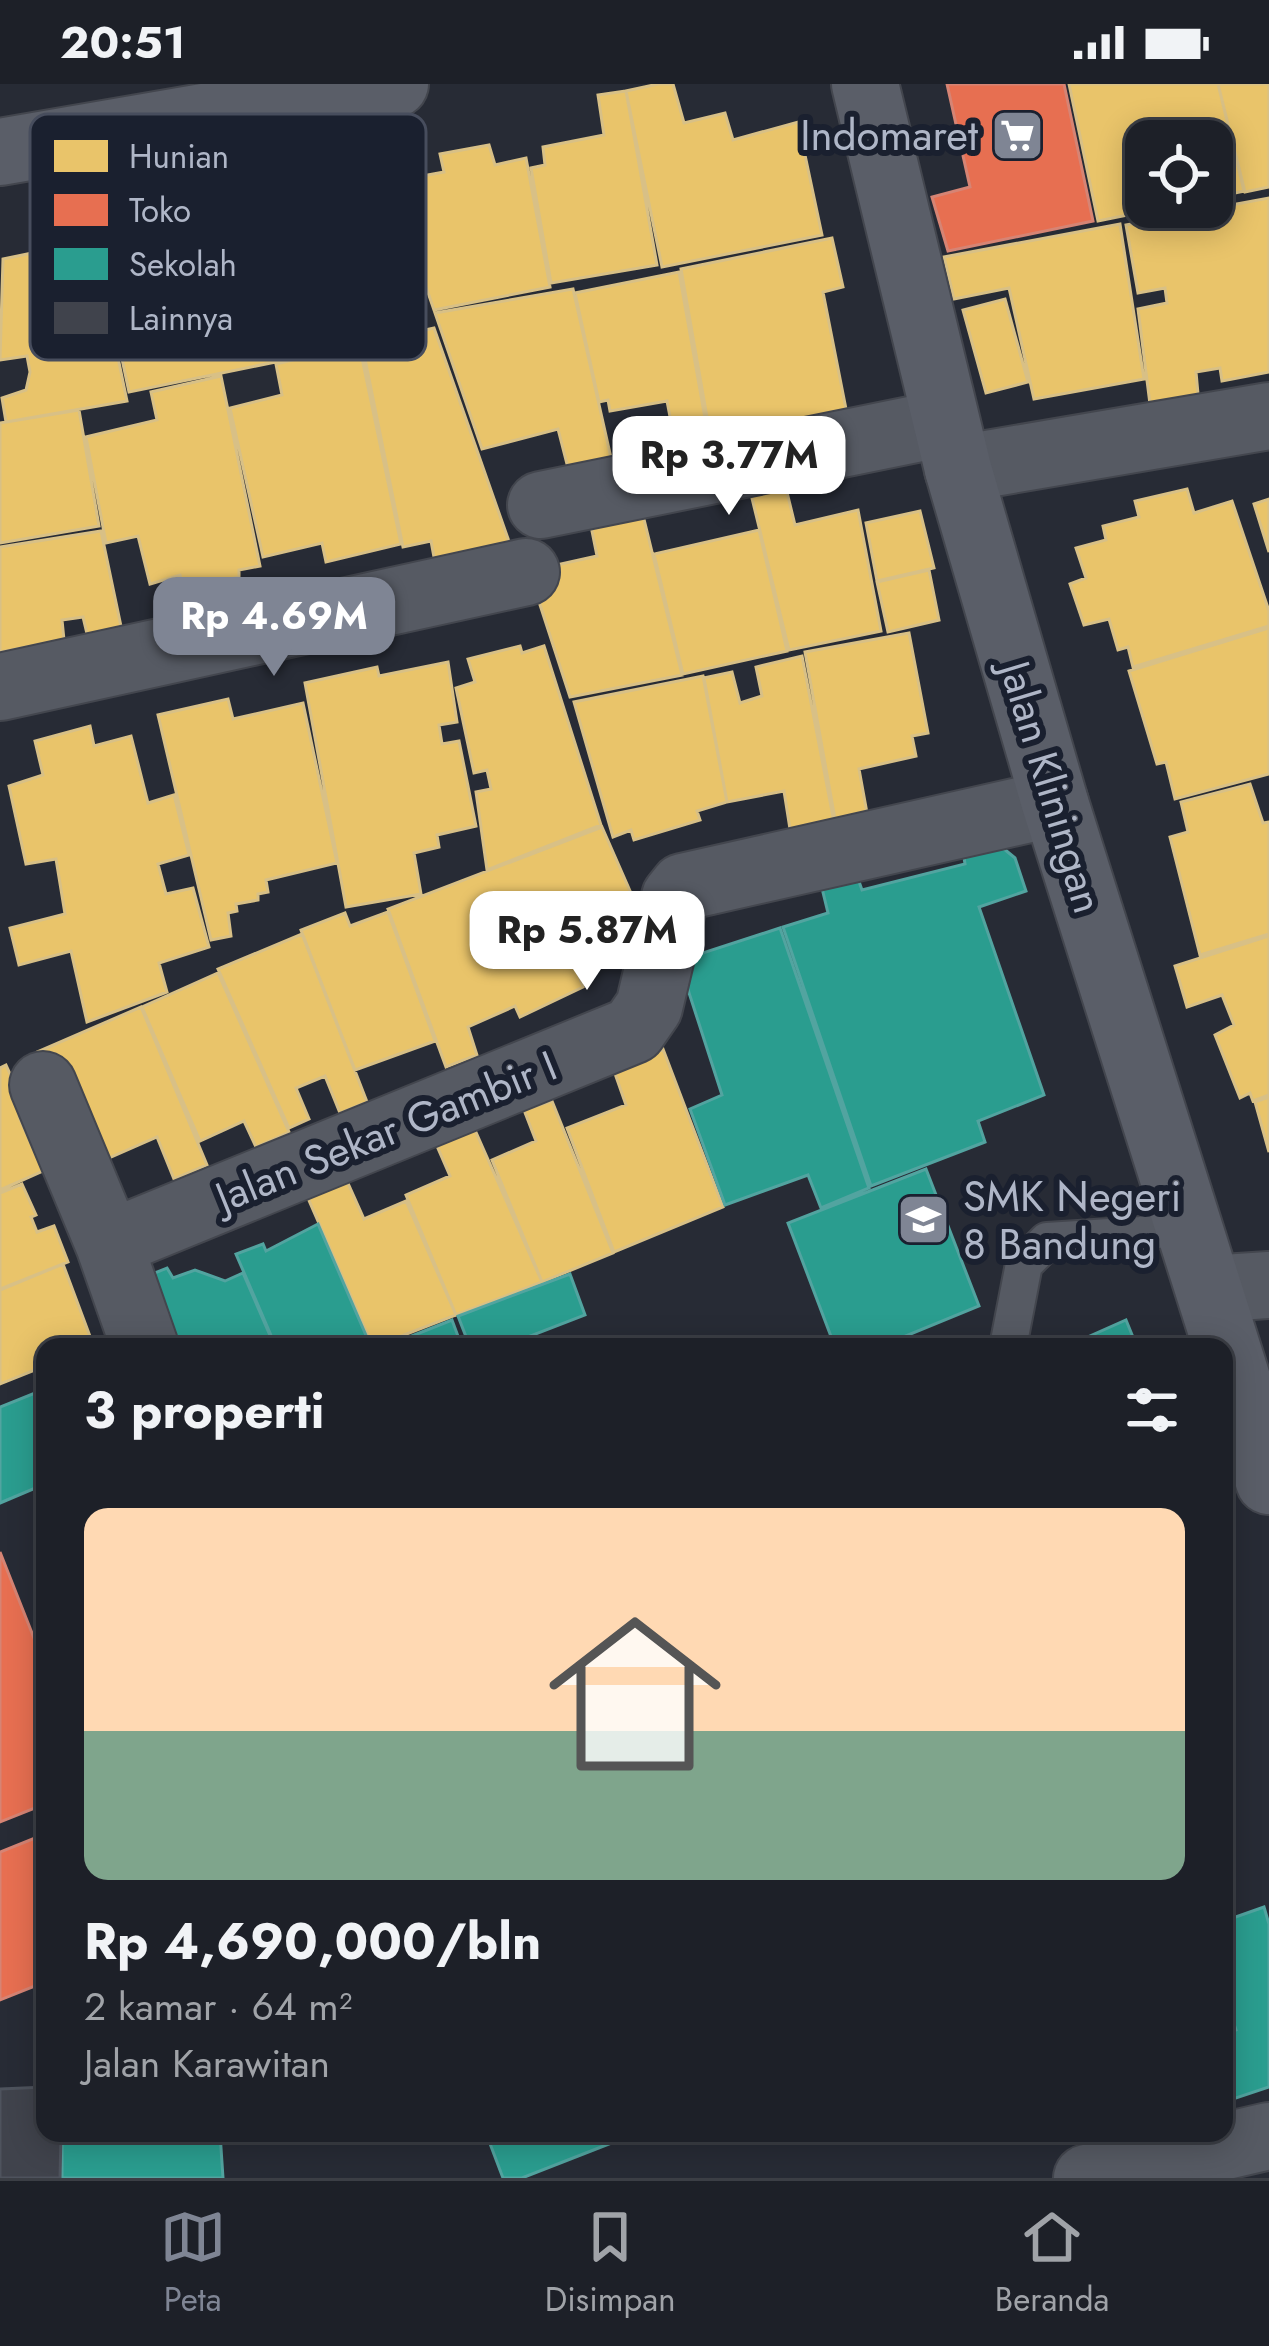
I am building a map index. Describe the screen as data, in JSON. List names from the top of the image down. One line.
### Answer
{"streets":{"street":["Jalan Kliningan","Jalan Sekar Gambir I"]},"crossings":[["Jalan Kliningan","Jalan Sekar Gambir I"]],"places":{"supermarket":["Indomaret"],"school or university":["SMK Negeri 8 Bandung"]},"legend":["Hunian","Toko","Sekolah","Lainnya"],"page":{"status":"20:51","price":["Rp 3.77M","Rp 4.69M","Rp 5.87M"],"heading":"3 properti","list":[{"name":"Rp 4,690,000/bln","note":"2 kamar · 64 m² · Jalan Karawitan"}],"tabs":["Peta","Disimpan","Beranda"]}}
